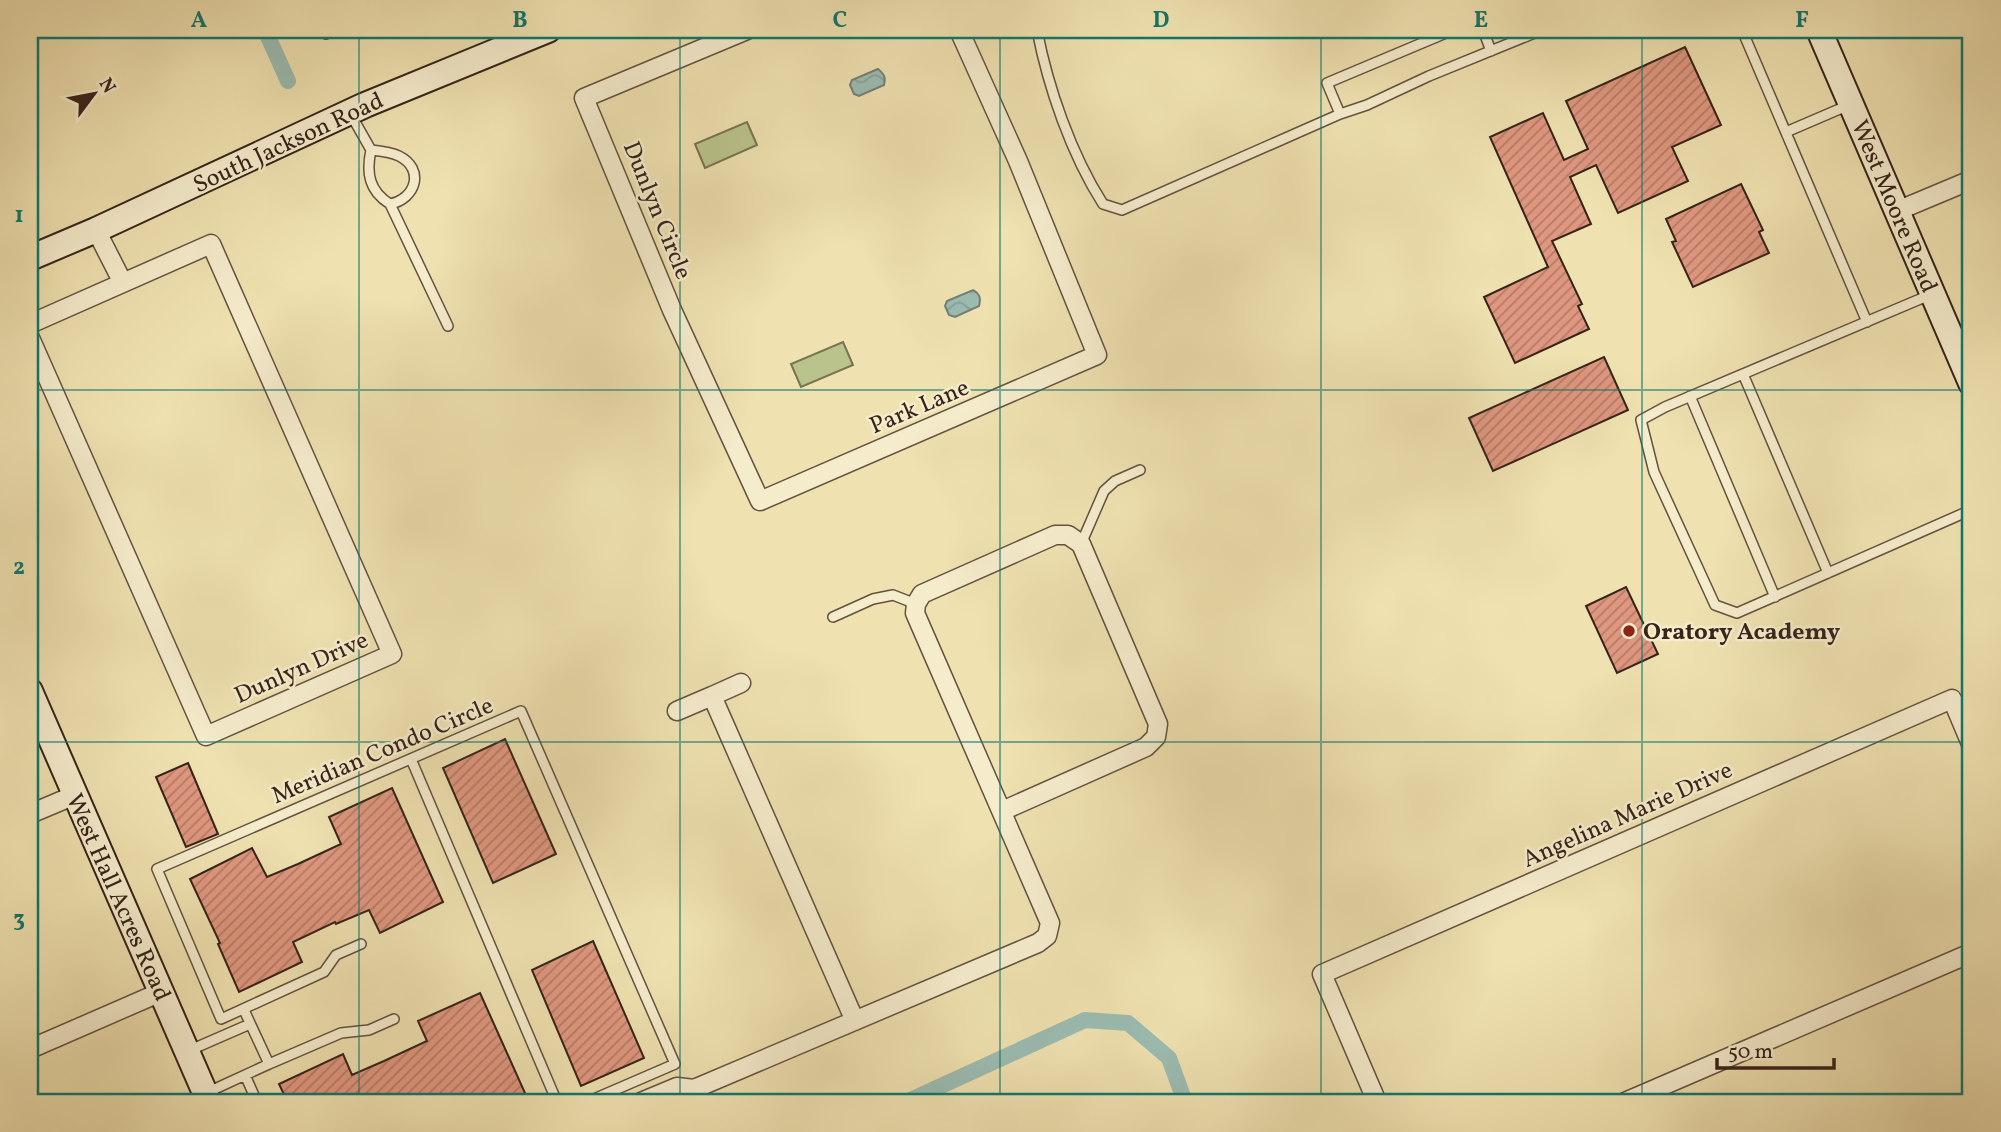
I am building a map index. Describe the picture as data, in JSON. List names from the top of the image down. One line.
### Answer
{"streets":{"street":["South Jackson Road","West Moore Road","Dunlyn Circle","Park Lane","Dunlyn Drive","Angelina Marie Drive","West Hall Acres Road"],"lane":["Meridian Condo Circle"]},"crossings":[["Dunlyn Circle","Park Lane"]],"places":["Oratory Academy"],"scale_bar":"50 m","north":"top right","grid":{"columns":["A","B","C","D","E","F"],"rows":["1","2","3"]}}
